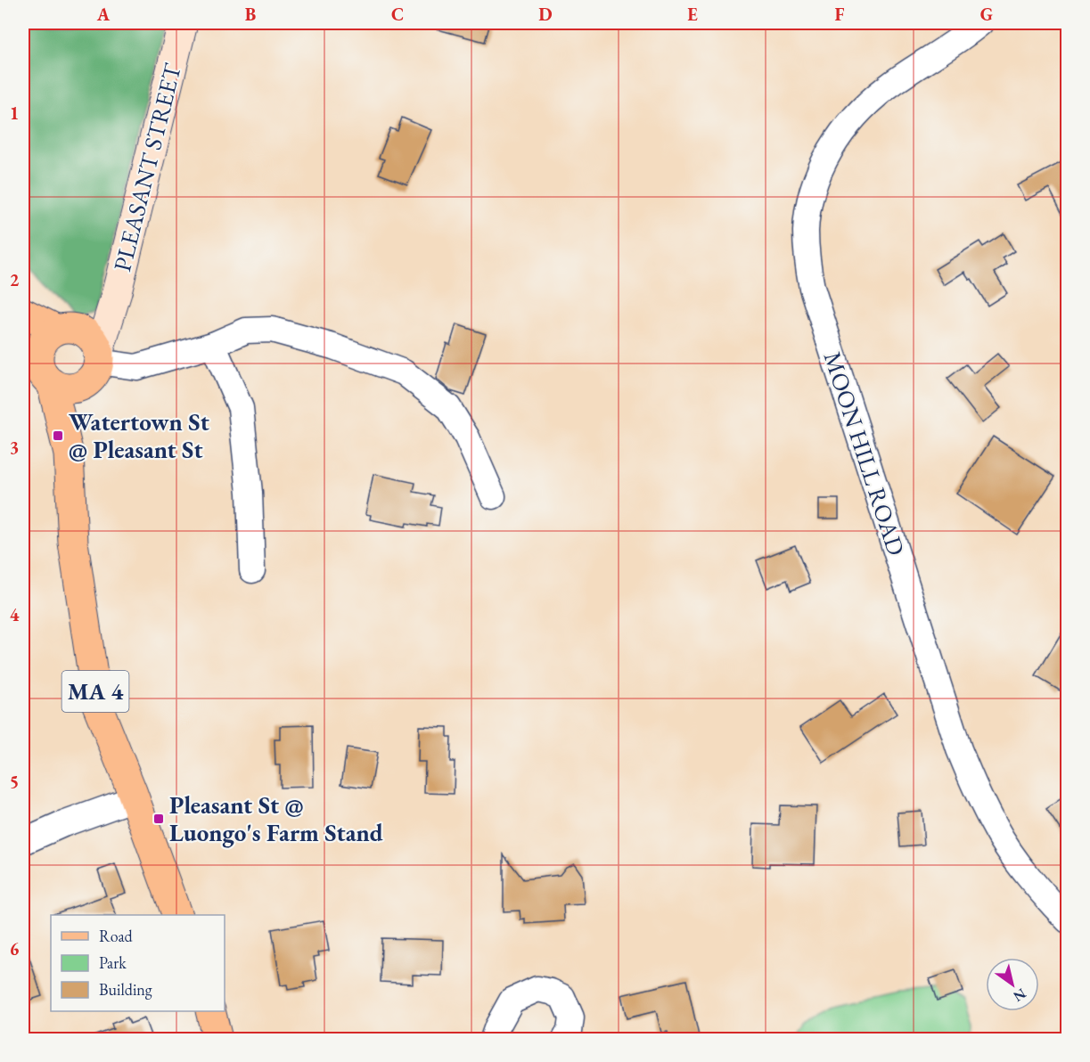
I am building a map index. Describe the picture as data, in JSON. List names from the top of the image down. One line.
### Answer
{"streets":{"main road":["PLEASANT STREET","MA 4"],"street":["MOON HILL ROAD"]},"places":{"transit":["Watertown St @ Pleasant St","Pleasant St @ Luongo's Farm Stand"]},"legend":["Road","Park","Building"],"north":"bottom right","grid":{"columns":["A","B","C","D","E","F","G"],"rows":["1","2","3","4","5","6"]}}
